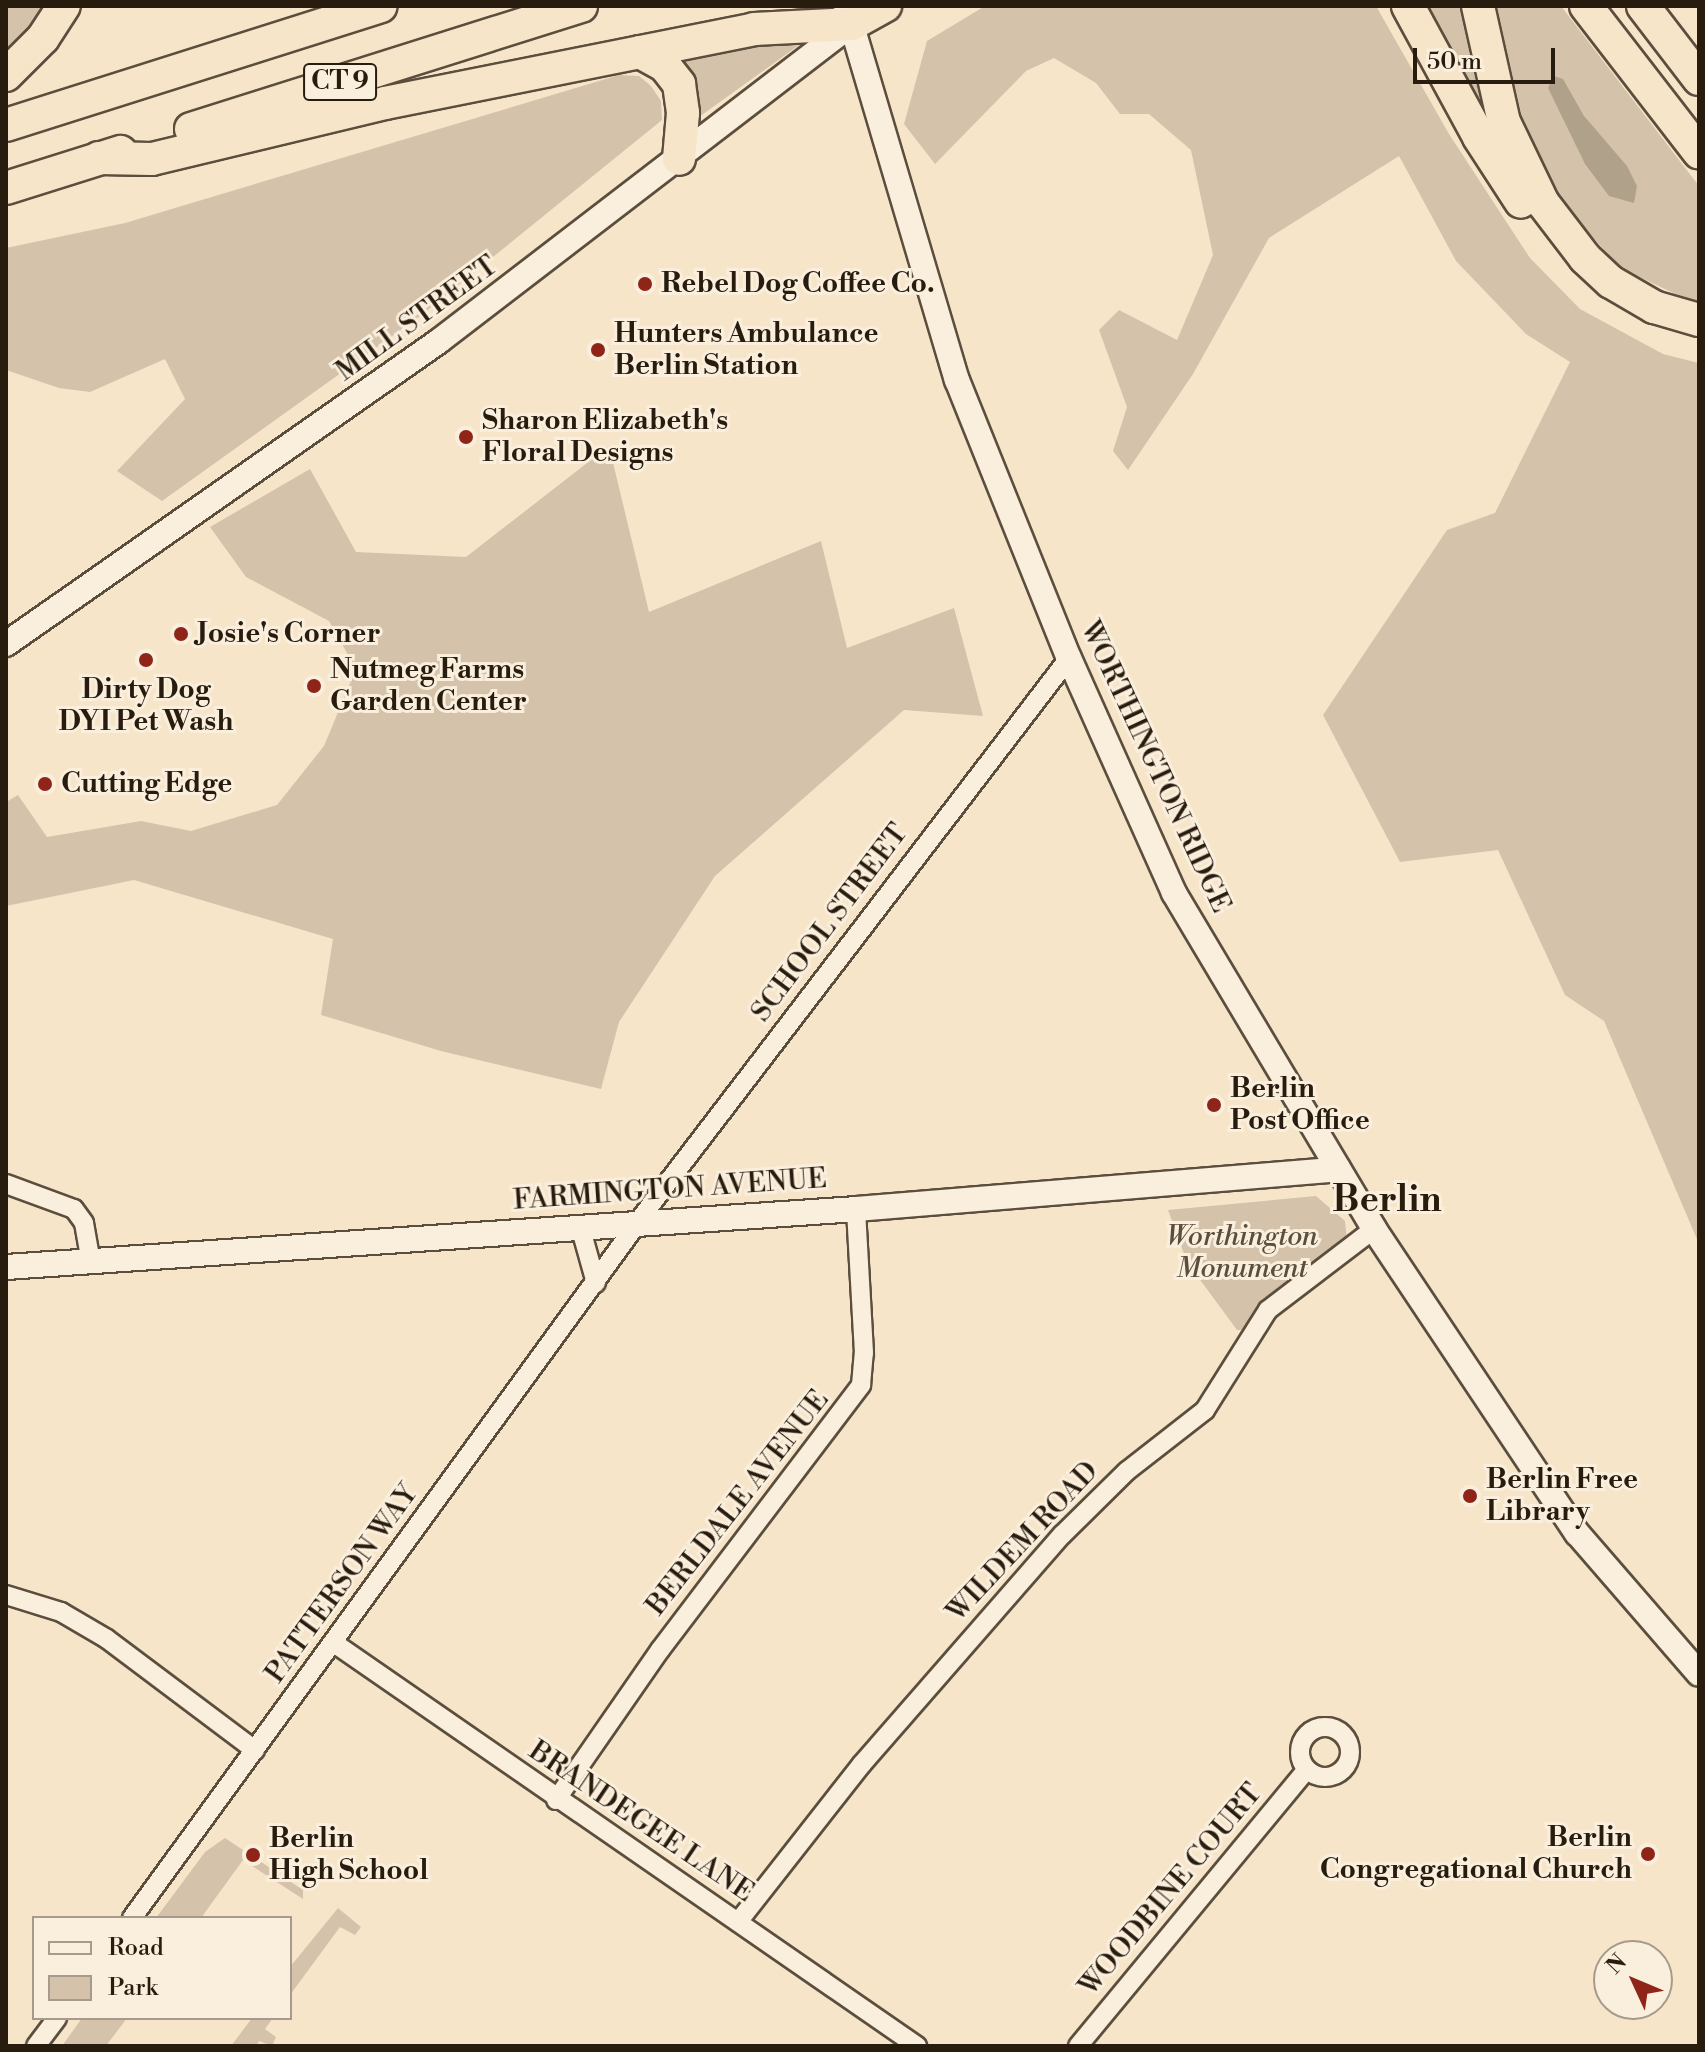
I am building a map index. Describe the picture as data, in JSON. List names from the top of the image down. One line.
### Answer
{"streets":{"highway":["CT 9"],"street":["MILL STREET","WORTHINGTON RIDGE","SCHOOL STREET","FARMINGTON AVENUE","BERLDALE AVENUE","WILDEM ROAD","PATTERSON WAY","BRANDEGEE LANE","WOODBINE COURT"]},"crossings":[["MILL STREET","WORTHINGTON RIDGE"],["WORTHINGTON RIDGE","SCHOOL STREET"],["WORTHINGTON RIDGE","FARMINGTON AVENUE"],["WORTHINGTON RIDGE","WILDEM ROAD"],["SCHOOL STREET","FARMINGTON AVENUE"],["SCHOOL STREET","PATTERSON WAY"],["FARMINGTON AVENUE","BERLDALE AVENUE"],["FARMINGTON AVENUE","PATTERSON WAY"],["BERLDALE AVENUE","BRANDEGEE LANE"],["WILDEM ROAD","BRANDEGEE LANE"],["PATTERSON WAY","BRANDEGEE LANE"]],"districts":["Berlin"],"parks":["Worthington Monument"],"places":["Rebel Dog Coffee Co.","Hunters Ambulance Berlin Station","Sharon Elizabeth's Floral Designs","Josie's Corner","Dirty Dog DYI Pet Wash","Nutmeg Farms Garden Center","Cutting Edge","Berlin Post Office","Berlin Free Library","Berlin Congregational Church","Berlin High School"],"legend":["Road","Park"],"scale_bar":"50 m","north":"top left"}
